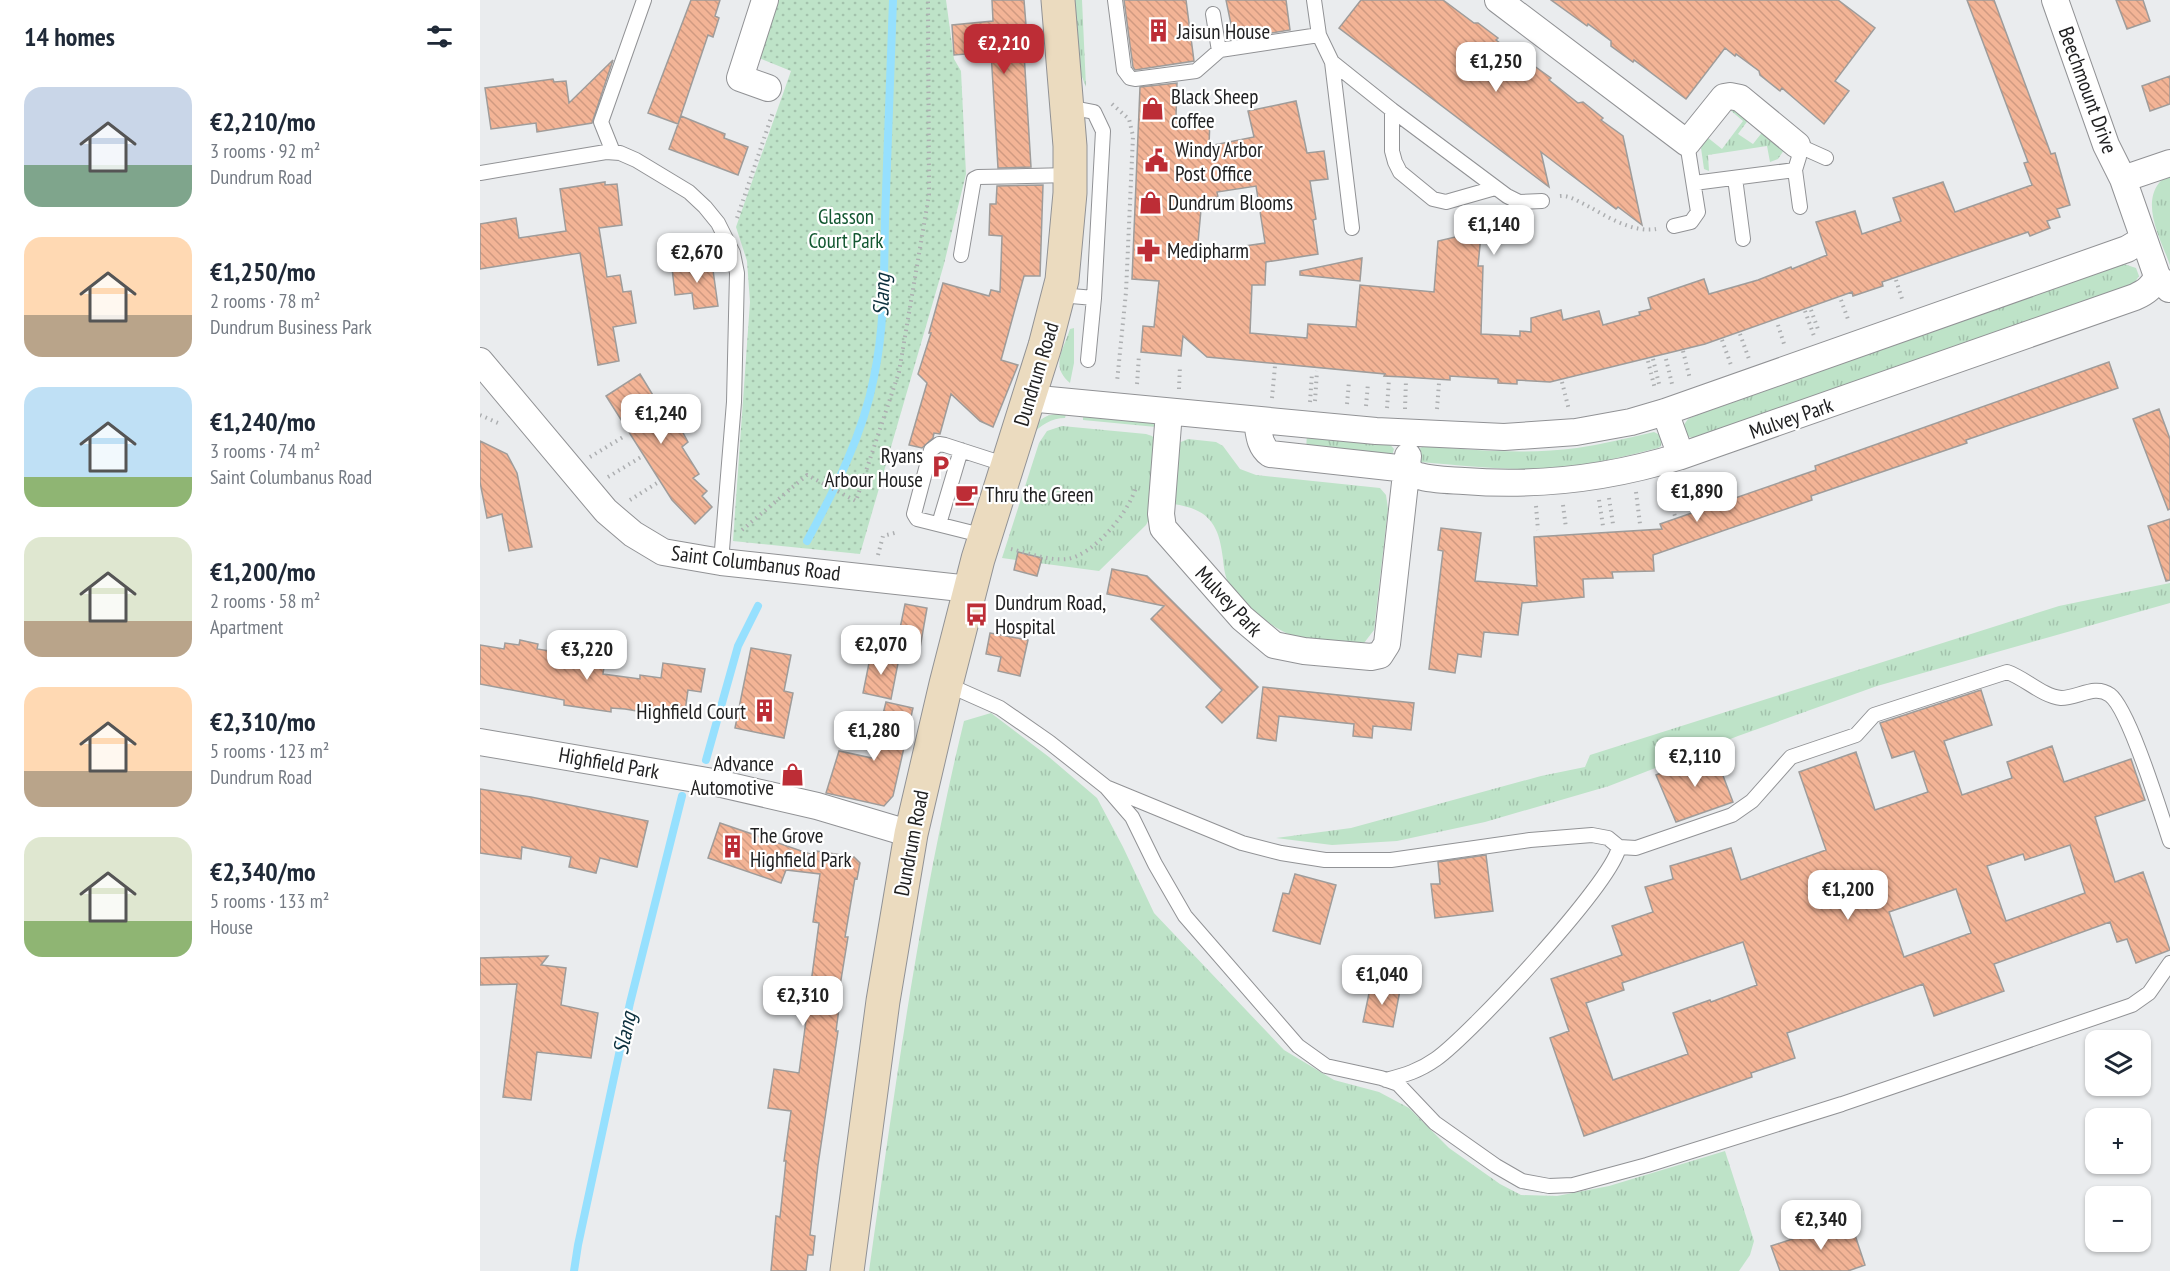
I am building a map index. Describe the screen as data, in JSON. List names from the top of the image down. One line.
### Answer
{"streets":{"main road":["Dundrum Road"],"street":["Beechmount Drive","Mulvey Park","Saint Columbanus Road","Highfield Park"]},"crossings":[["Beechmount Drive","Mulvey Park"],["Dundrum Road","Saint Columbanus Road"],["Dundrum Road","Highfield Park"]],"water":["Slang"],"parks":["Glasson Court Park"],"places":{"building":["Jaisun House","Highfield Court","The Grove Highfield Park"],"shop":["Black Sheep coffee","Dundrum Blooms","Advance Automotive"],"public building":["Windy Arbor Post Office"],"pharmacy":["Medipharm"],"parking":["Ryans Arbour House"],"cafe":["Thru the Green"],"bus stop":["Dundrum Road, Hospital"]},"page":{"heading":"14 homes","price":["€2,210","€1,250","€1,140","€2,670","€1,240","€1,890","€2,070","€3,220","€1,280","€2,110","€1,200","€1,040","€2,310","€2,340"],"list":[{"name":"€2,210/mo","note":"3 rooms · 92 m² · Dundrum Road"},{"name":"€1,250/mo","note":"2 rooms · 78 m² · Dundrum Business Park"},{"name":"€1,240/mo","note":"3 rooms · 74 m² · Saint Columbanus Road"},{"name":"€1,200/mo","note":"2 rooms · 58 m² · Apartment"},{"name":"€2,310/mo","note":"5 rooms · 123 m² · Dundrum Road"},{"name":"€2,340/mo","note":"5 rooms · 133 m² · House"}],"map_buttons":["+","−"]}}
